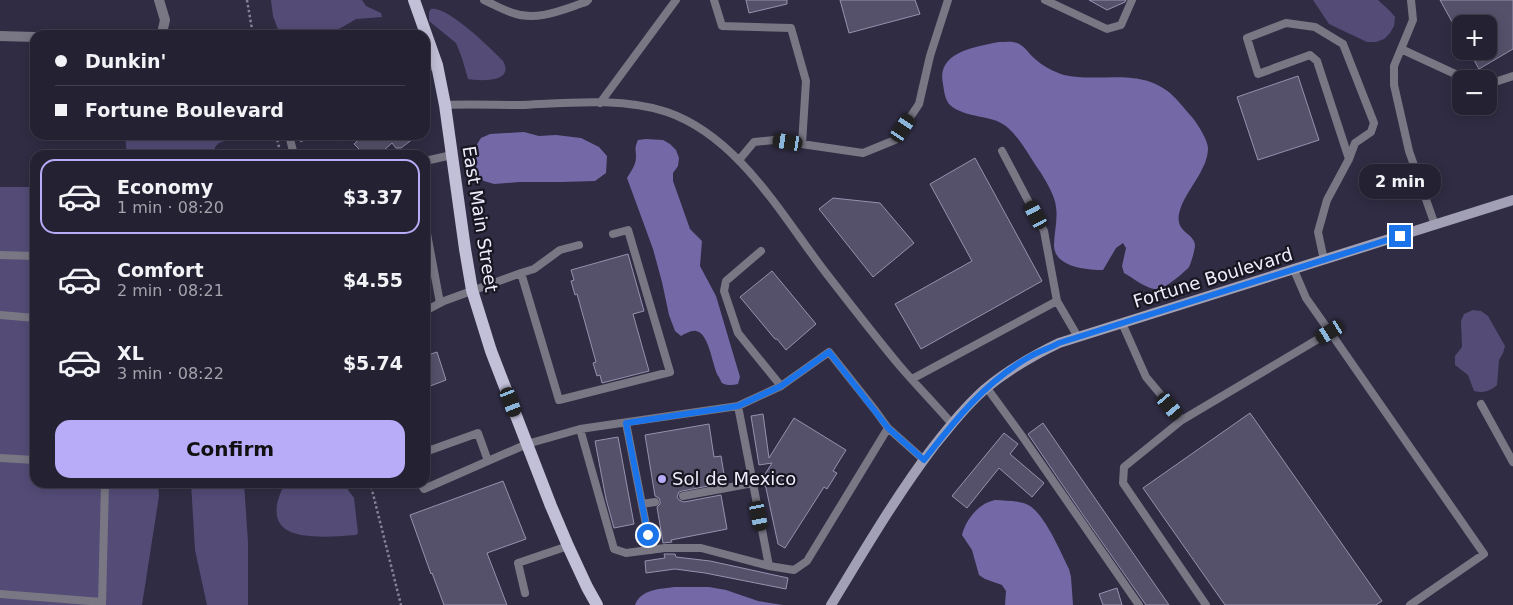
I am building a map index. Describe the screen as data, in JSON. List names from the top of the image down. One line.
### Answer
{"streets":{"main road":["East Main Street","Fortune Boulevard"]},"places":["Sol de Mexico"],"page":{"map_buttons":["+","−"],"banner":["Dunkin'","Fortune Boulevard"],"list":[{"name":"Economy","note":"1 min · 08:20","value":"$3.37"},{"name":"Comfort","note":"2 min · 08:21","value":"$4.55"},{"name":"XL","note":"3 min · 08:22","value":"$5.74"}],"bubble":"2 min","buttons":"Confirm"}}
